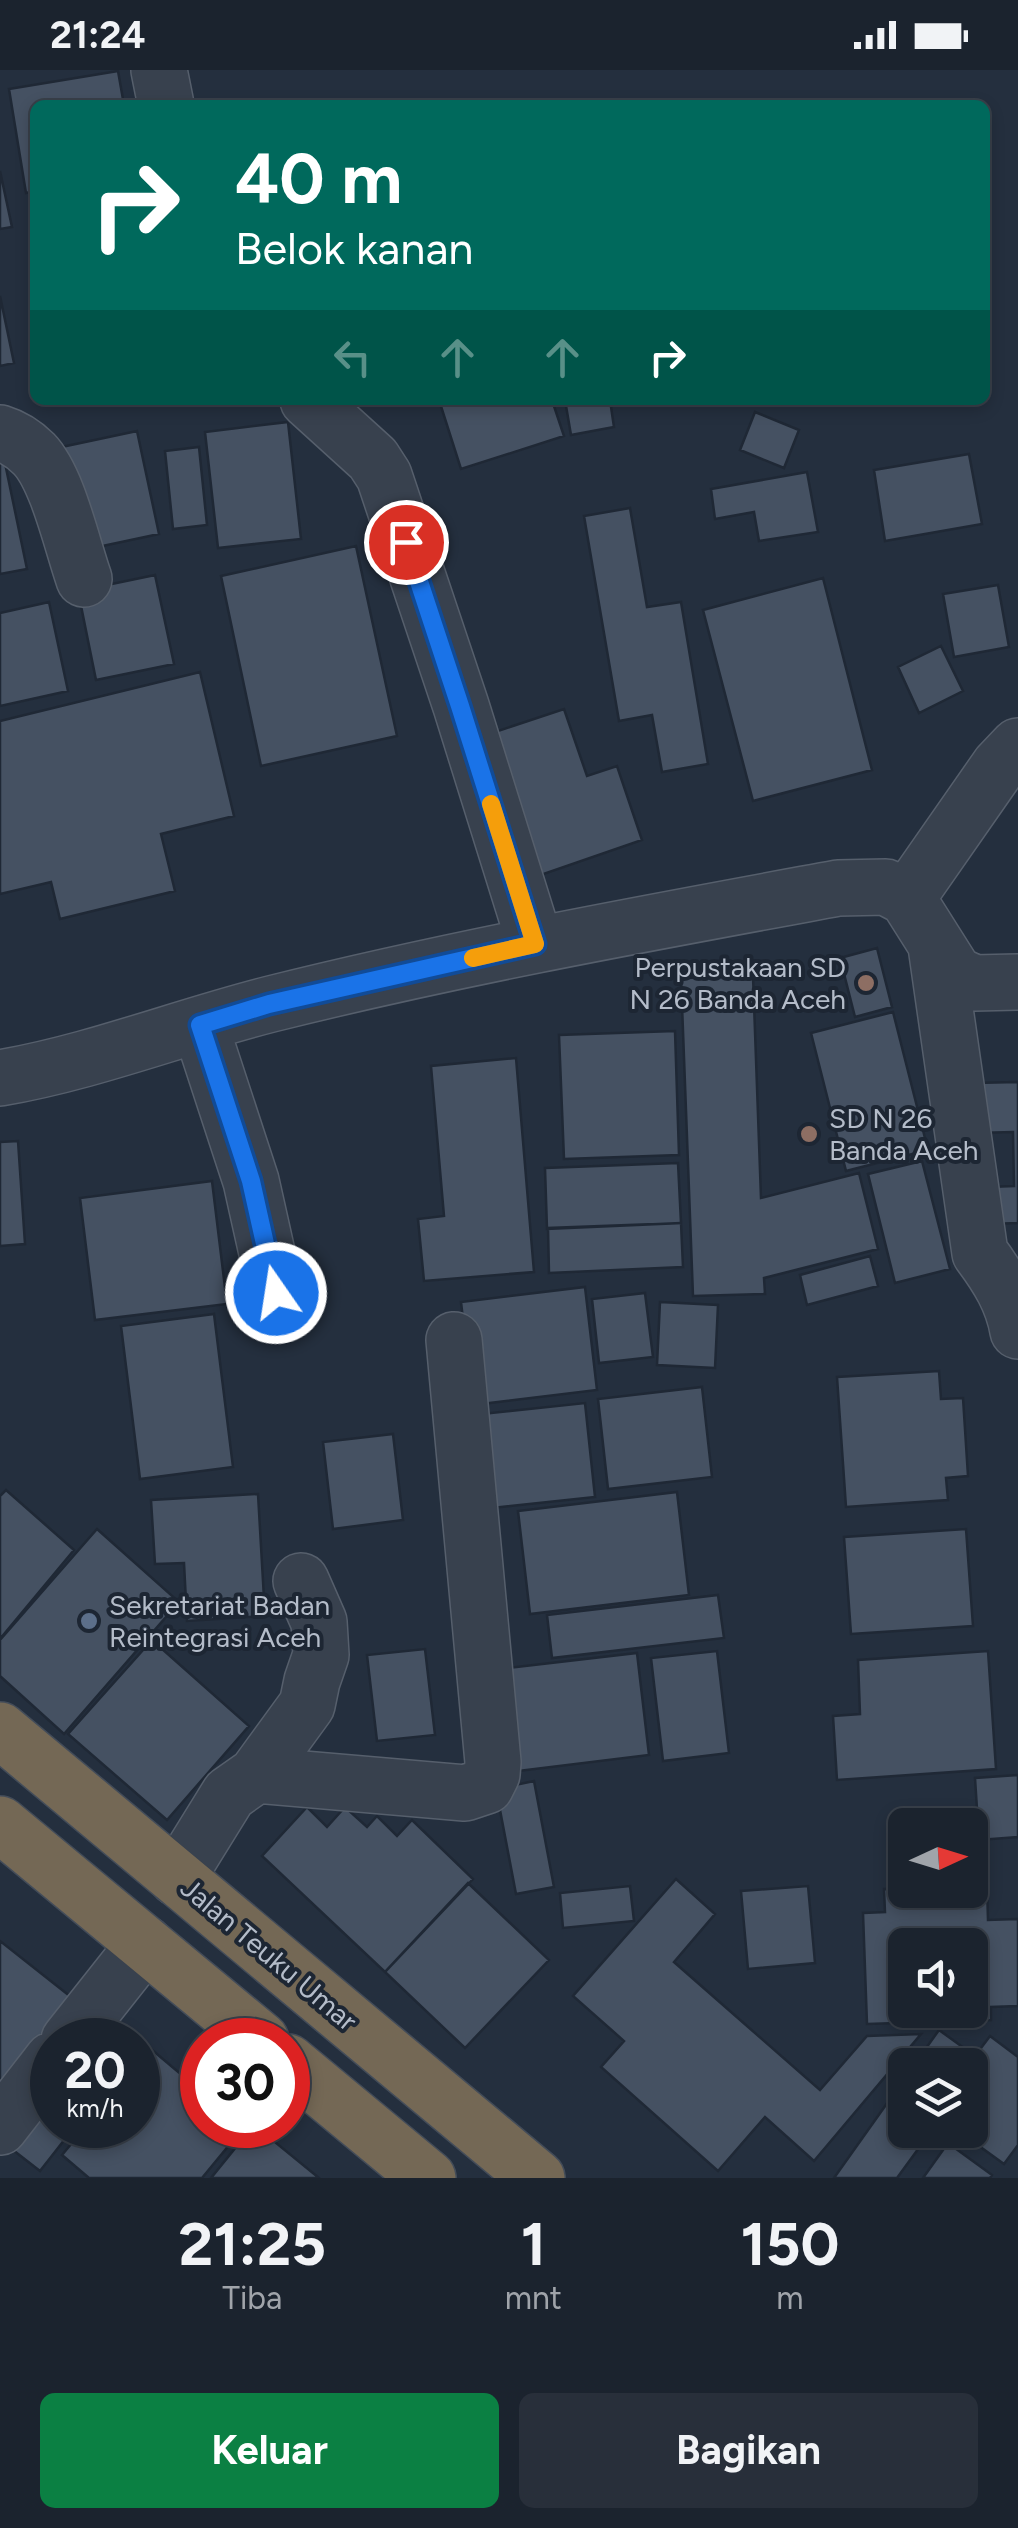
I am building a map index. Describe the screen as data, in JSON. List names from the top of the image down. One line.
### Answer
{"streets":{"highway":["Jalan Teuku Umar"]},"places":["Perpustakaan SD N 26 Banda Aceh","SD N 26 Banda Aceh","Sekretariat Badan Reintegrasi Aceh"],"north":"right","page":{"status":"21:24","turn":["40 m","Belok kanan"],"speed":"20 km/h","limit":"30","eta":["21:25","Tiba","1","mnt","150","m"],"buttons":["Keluar","Bagikan"]}}
